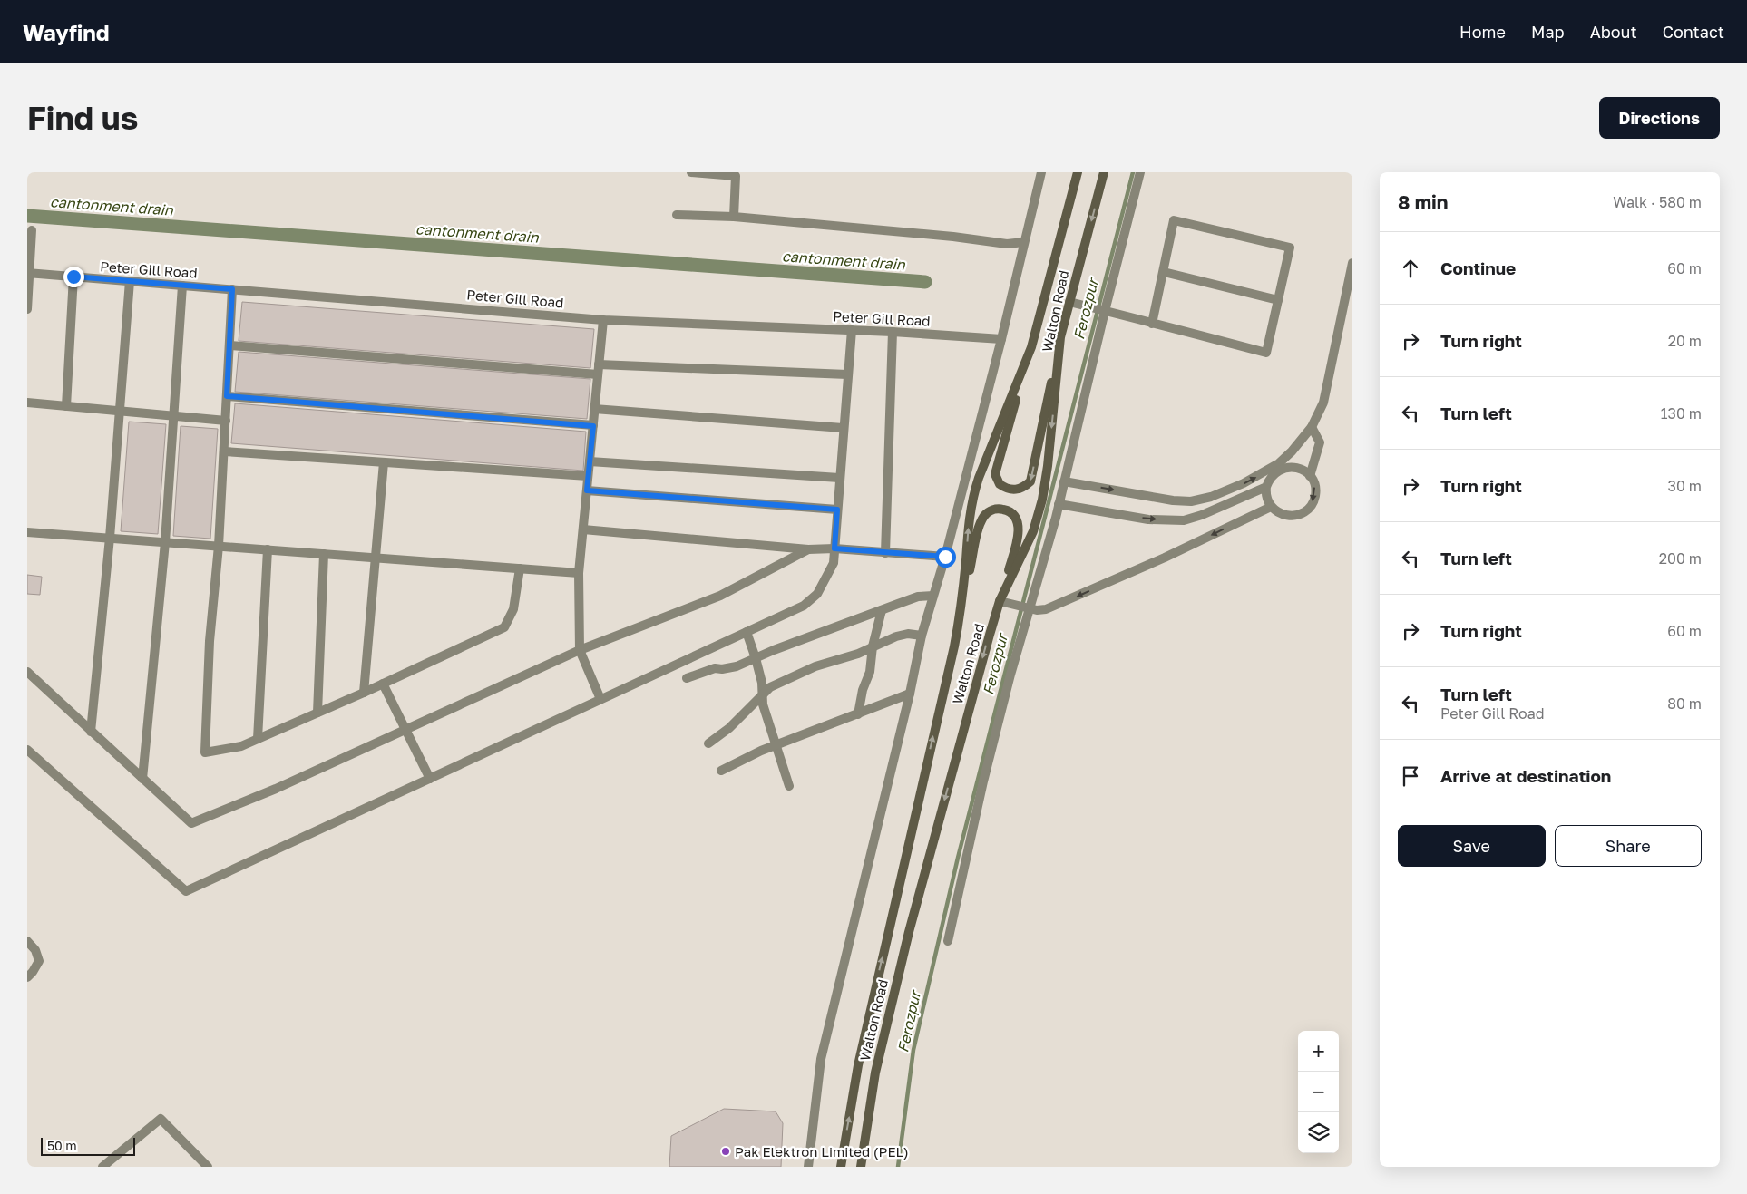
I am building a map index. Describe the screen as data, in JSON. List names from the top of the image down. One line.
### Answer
{"streets":{"main road":["Walton Road"],"street":["Peter Gill Road"]},"water":["cantonment drain","Ferozpur"],"places":["Pak Elektron Limited (PEL)"],"scale_bar":"50 m","page":{"header":"Wayfind","nav":["Home","Map","About","Contact"],"buttons":["Directions",["Save","Share"]],"title":"Find us","heading":["8 min","Walk · 580 m"],"list":[["Continue","60 m"],["Turn right","20 m"],["Turn left","130 m"],["Turn right","30 m"],["Turn left","200 m"],["Turn right","60 m"],["Turn left","Peter Gill Road","80 m"],"Arrive at destination"],"map_buttons":["+","−"],"scale":"50 m"}}
